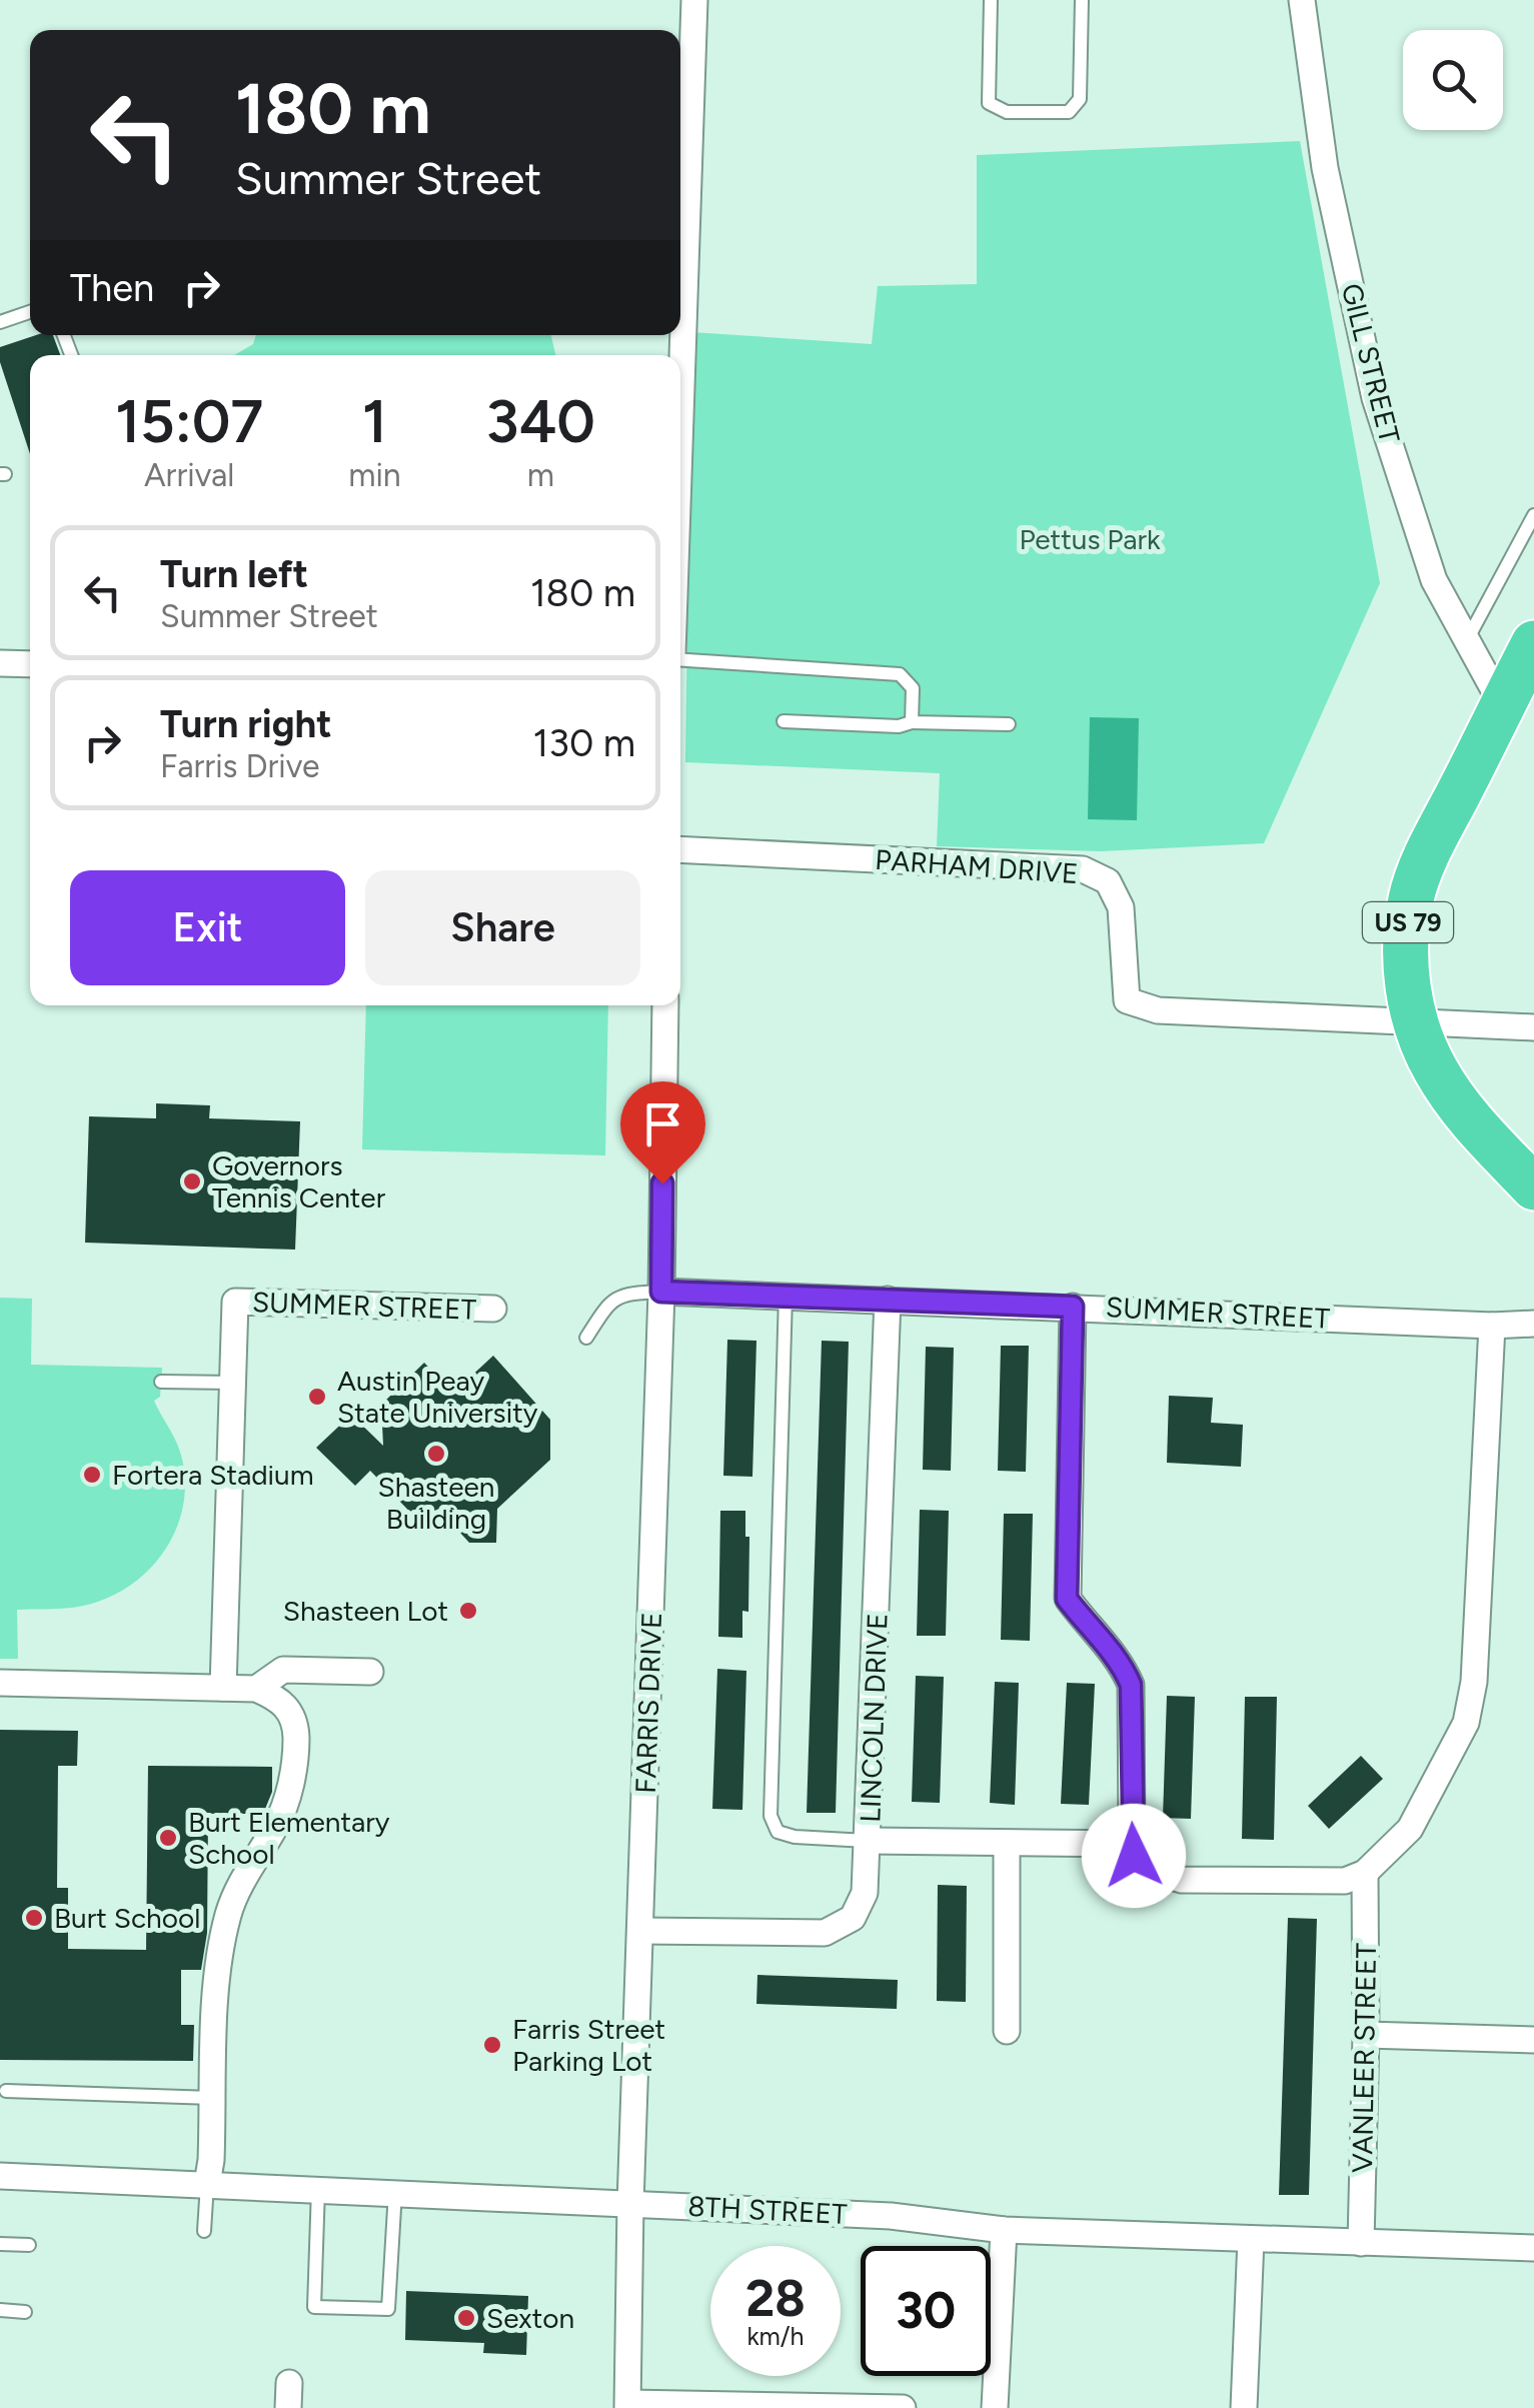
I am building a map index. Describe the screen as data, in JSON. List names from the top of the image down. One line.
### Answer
{"streets":{"highway":["US 79"],"street":["GILL STREET","PARHAM DRIVE","SUMMER STREET","FARRIS DRIVE","LINCOLN DRIVE","VANLEER STREET","8TH STREET"]},"crossings":[["GILL STREET","US 79"],["PARHAM DRIVE","US 79"],["SUMMER STREET","FARRIS DRIVE"],["SUMMER STREET","LINCOLN DRIVE"],["FARRIS DRIVE","LINCOLN DRIVE"],["FARRIS DRIVE","8TH STREET"],["VANLEER STREET","8TH STREET"]],"parks":["Pettus Park"],"places":["Governors Tennis Center","Austin Peay State University","Shasteen Building","Fortera Stadium","Shasteen Lot","Burt Elementary School","Burt School","Farris Street Parking Lot","Sexton"],"page":{"turn":["180 m","Summer Street"],"then":"Then","eta":["15:07","Arrival","1","min","340","m"],"list":[{"name":"Turn left","note":"Summer Street","value":"180 m"},{"name":"Turn right","note":"Farris Drive","value":"130 m"}],"buttons":["Exit","Share"],"speed":"28 km/h","limit":"30"}}
